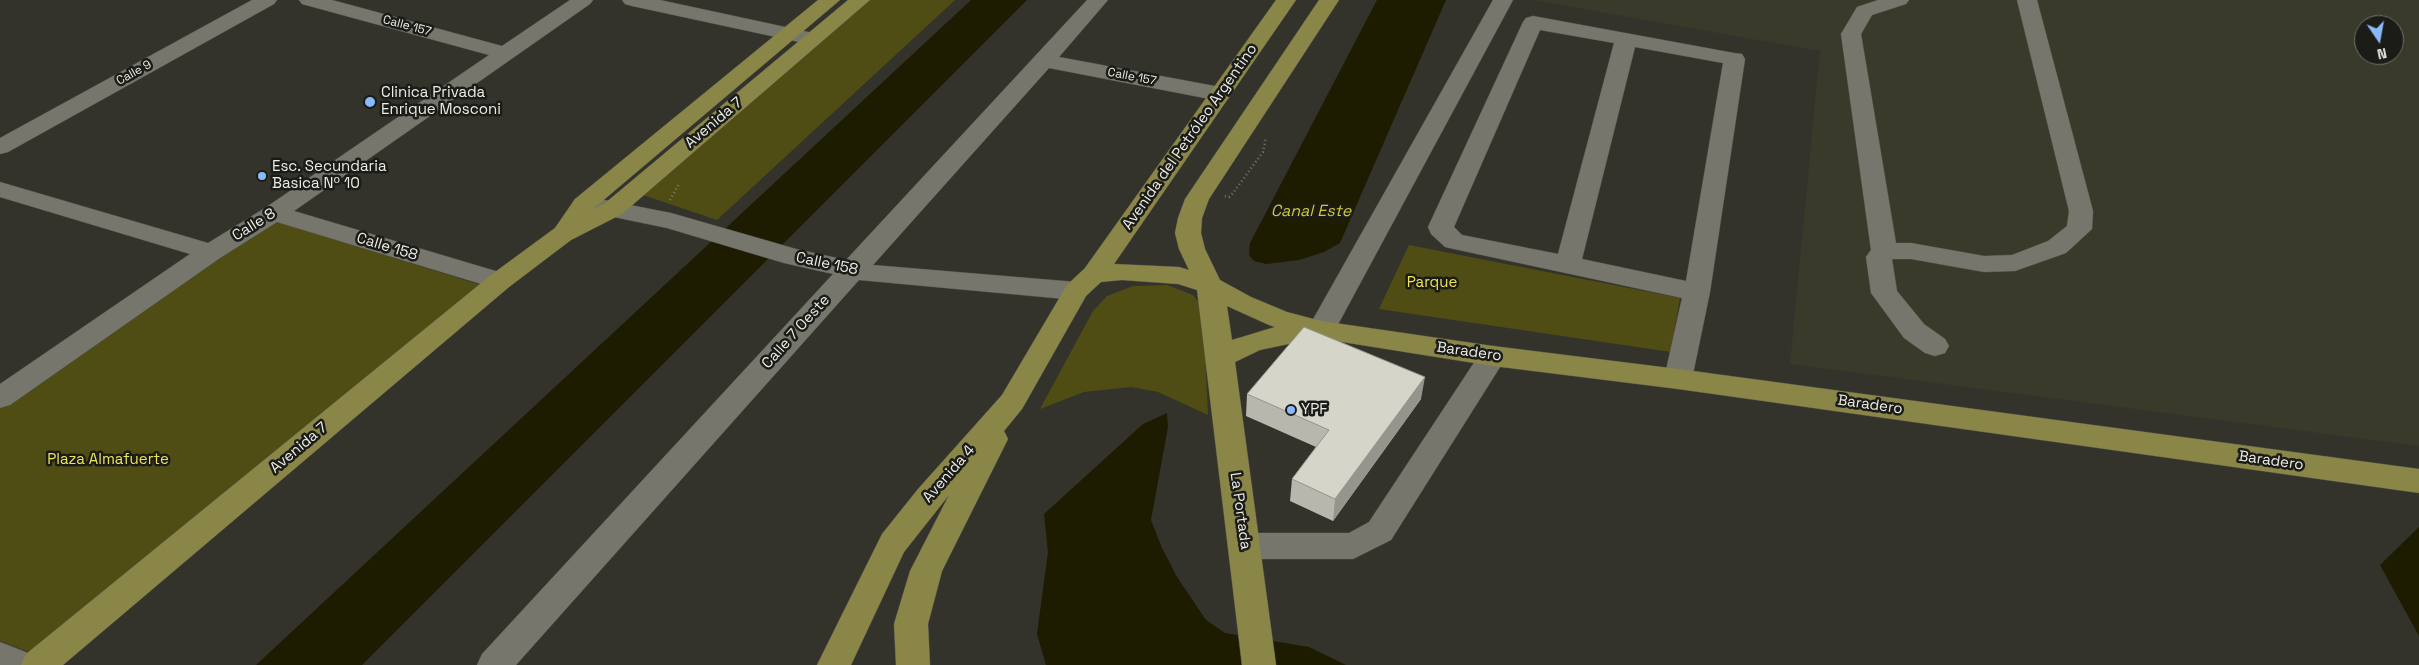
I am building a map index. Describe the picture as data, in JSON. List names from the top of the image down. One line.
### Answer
{"streets":{"main road":["Avenida 7","Avenida del Petróleo Argentino","Baradero","Avenida 4","La Portada"],"street":["Calle 157","Calle 9","Calle 8","Calle 158","Calle 7 Oeste"]},"crossings":[["Calle 157","Avenida del Petróleo Argentino"],["Calle 157","Calle 8"],["Calle 157","Calle 7 Oeste"],["Avenida 7","Calle 158"],["Avenida del Petróleo Argentino","Calle 158"],["Avenida del Petróleo Argentino","Baradero"],["Avenida del Petróleo Argentino","Avenida 4"],["Calle 8","Calle 158"],["Calle 158","Calle 7 Oeste"],["Calle 158","Baradero"],["Calle 158","Avenida 4"],["Baradero","Avenida 4"],["Baradero","La Portada"]],"water":["Canal Este"],"parks":["Parque","Plaza Almafuerte"],"places":["Clinica Privada Enrique Mosconi","Esc. Secundaria Basica Nº 10","YPF"],"north":"bottom"}
